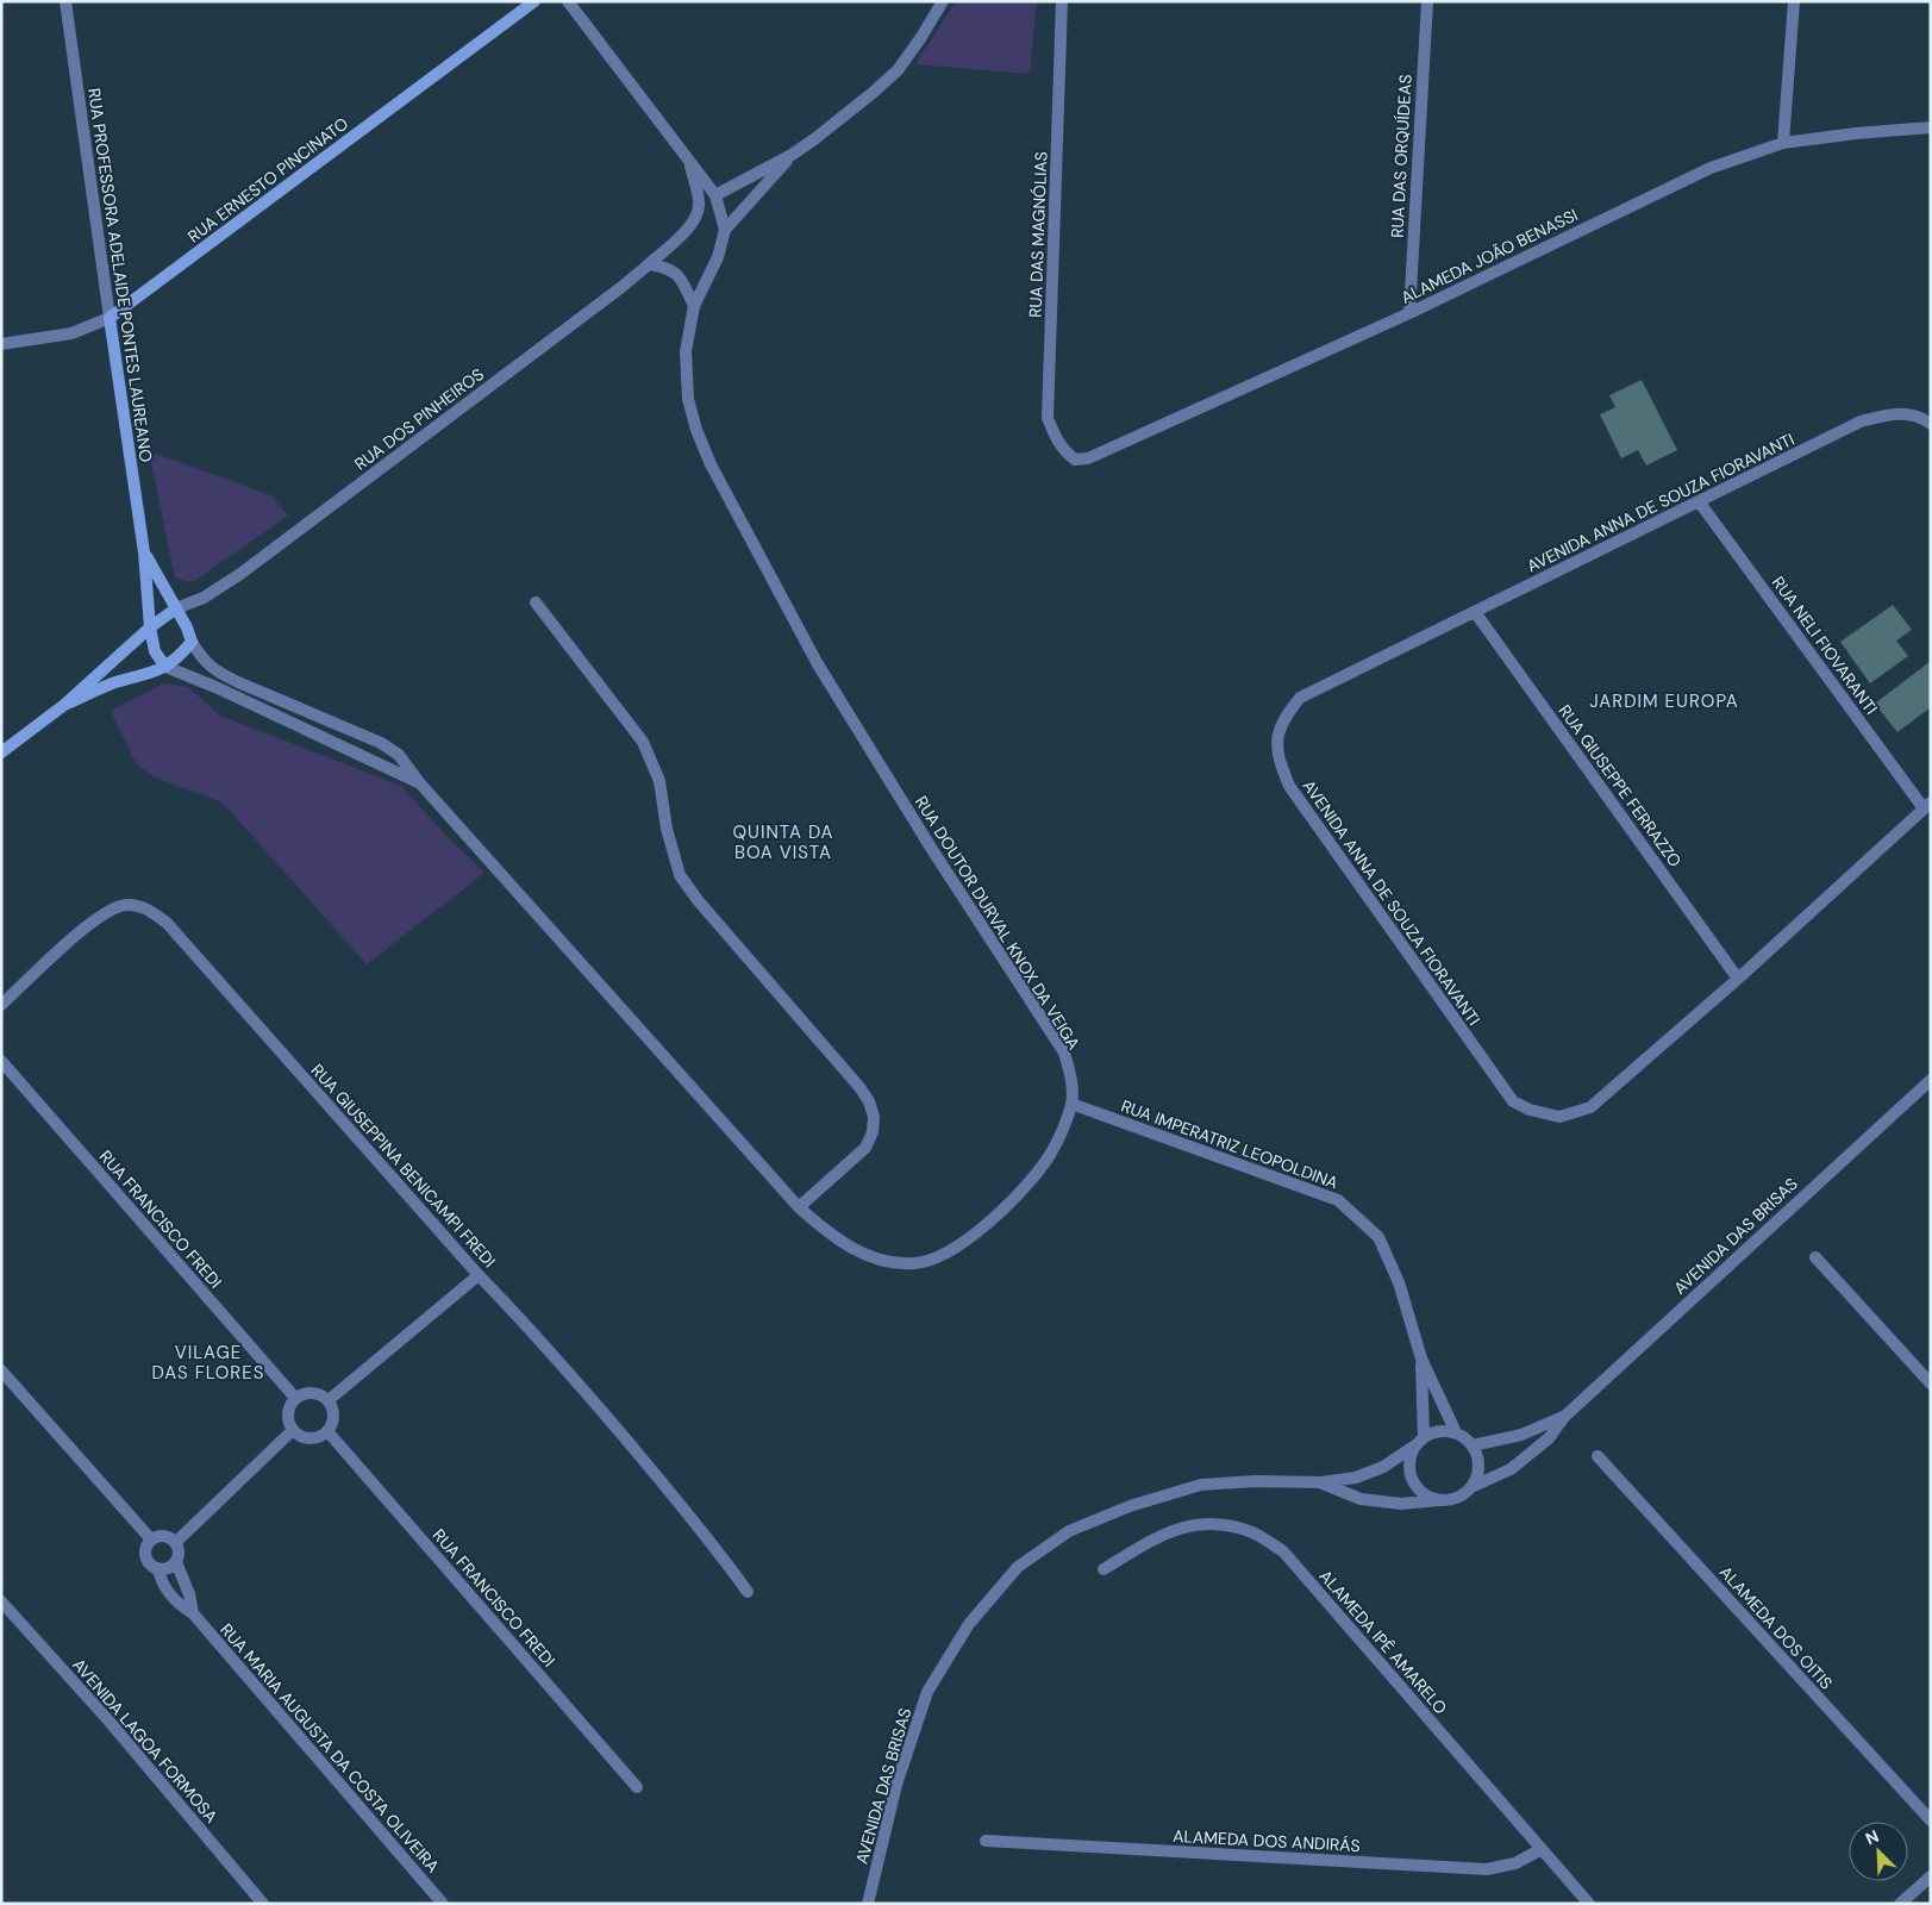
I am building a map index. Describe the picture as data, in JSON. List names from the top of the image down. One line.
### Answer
{"streets":{"street":["RUA DAS ORQUÍDEAS","RUA ERNESTO PINCINATO","RUA DAS MAGNÓLIAS","ALAMEDA JOÃO BENASSI","RUA PROFESSORA ADELAIDE PONTES LAUREANO","RUA DOS PINHEIROS","AVENIDA ANNA DE SOUZA FIORAVANTI","RUA NELI FIOVARANTI","RUA GIUSEPPE FERRAZZO","RUA DOUTOR DURVAL KNOX DA VEIGA","RUA IMPERATRIZ LEOPOLDINA","RUA GIUSEPPINA BENICAMPI FREDI","RUA FRANCISCO FREDI","AVENIDA DAS BRISAS","ALAMEDA DOS OITIS","ALAMEDA IPÊ AMARELO","AVENIDA LAGOA FORMOSA","RUA MARIA AUGUSTA DA COSTA OLIVEIRA","ALAMEDA DOS ANDIRÁS"]},"crossings":[["RUA DAS ORQUÍDEAS","ALAMEDA JOÃO BENASSI"],["RUA ERNESTO PINCINATO","RUA PROFESSORA ADELAIDE PONTES LAUREANO"],["RUA DAS MAGNÓLIAS","ALAMEDA JOÃO BENASSI"],["RUA PROFESSORA ADELAIDE PONTES LAUREANO","RUA DOS PINHEIROS"],["AVENIDA ANNA DE SOUZA FIORAVANTI","RUA NELI FIOVARANTI"],["AVENIDA ANNA DE SOUZA FIORAVANTI","RUA GIUSEPPE FERRAZZO"],["RUA DOUTOR DURVAL KNOX DA VEIGA","RUA IMPERATRIZ LEOPOLDINA"],["RUA IMPERATRIZ LEOPOLDINA","AVENIDA DAS BRISAS"],["ALAMEDA IPÊ AMARELO","ALAMEDA DOS ANDIRÁS"]],"districts":["JARDIM EUROPA","QUINTA DA BOA VISTA","VILAGE DAS FLORES"],"north":"top left"}
